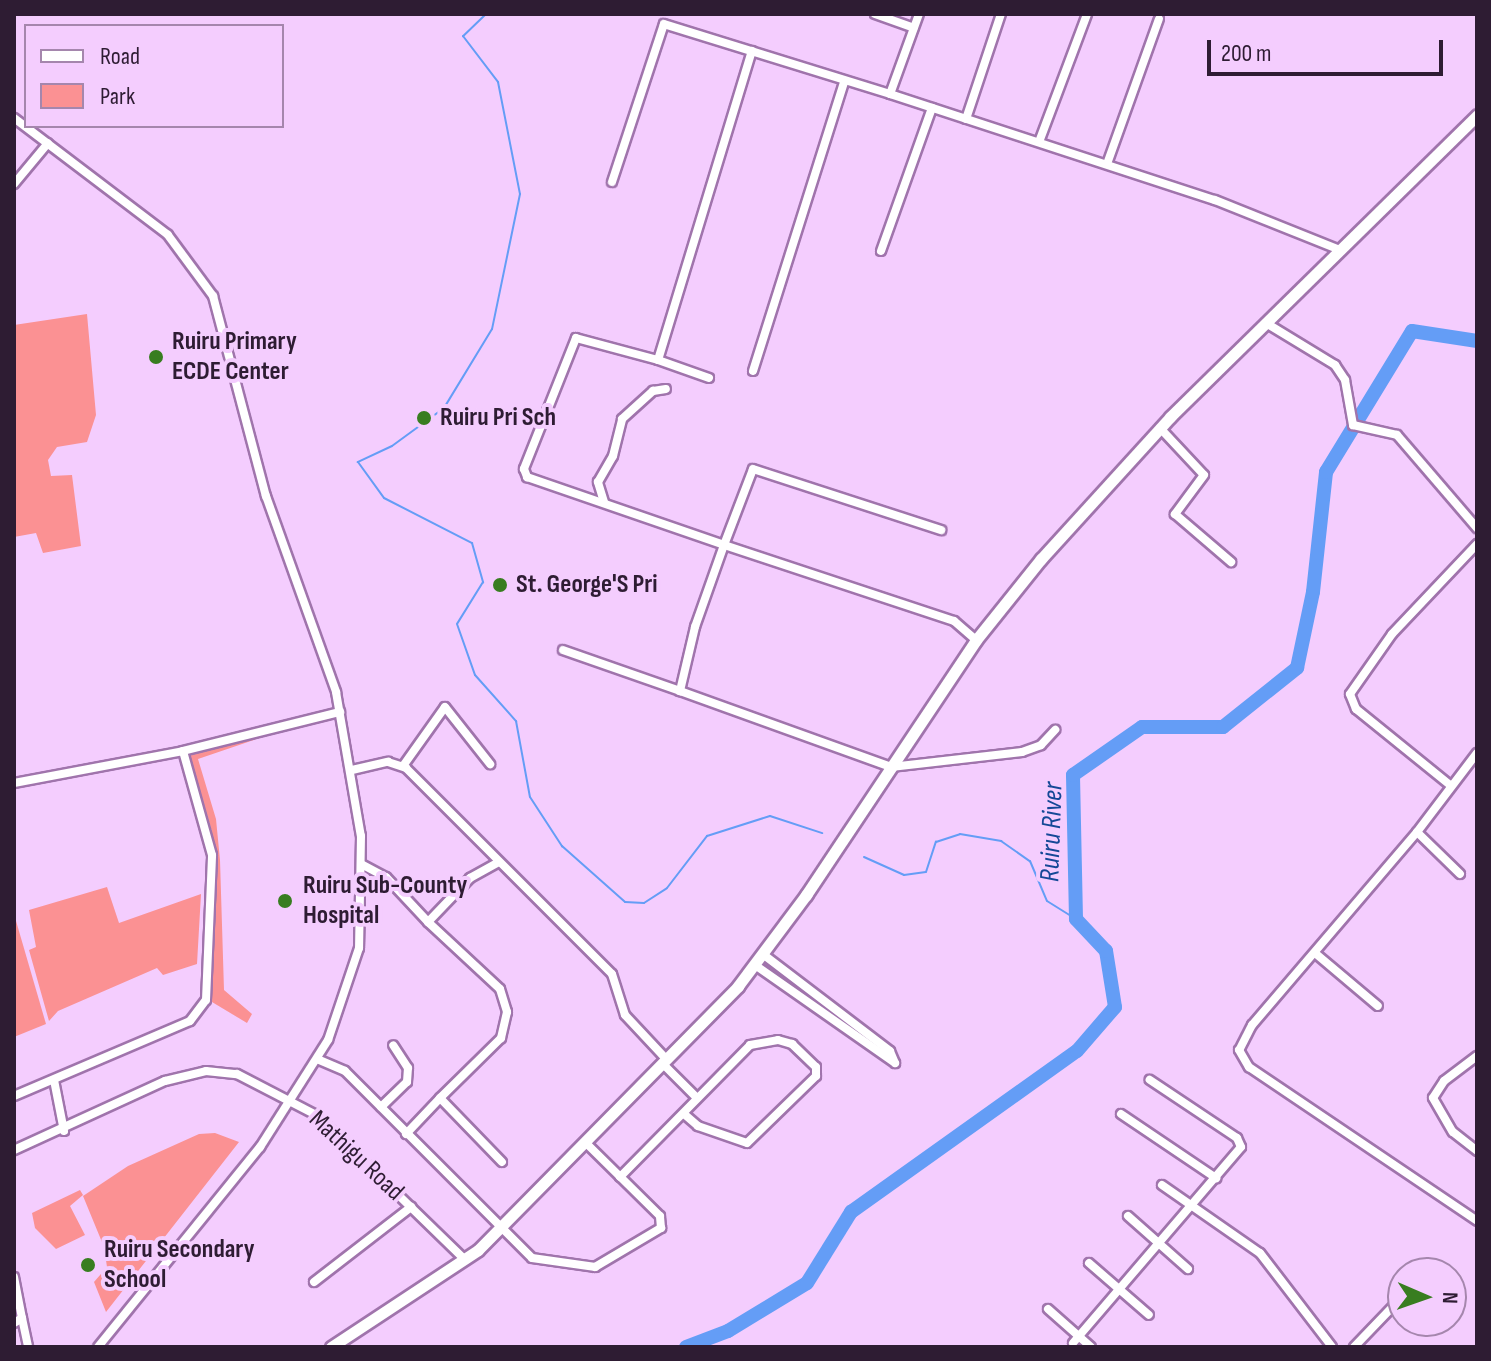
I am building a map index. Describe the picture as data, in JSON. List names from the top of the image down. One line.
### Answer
{"streets":{"street":["Mathigu Road"]},"water":["Ruiru River"],"places":["Ruiru Primary ECDE Center","Ruiru Pri Sch","St. George'S Pri","Ruiru Sub-County Hospital","Ruiru Secondary School"],"legend":["Road","Park"],"scale_bar":"200 m","north":"right"}
